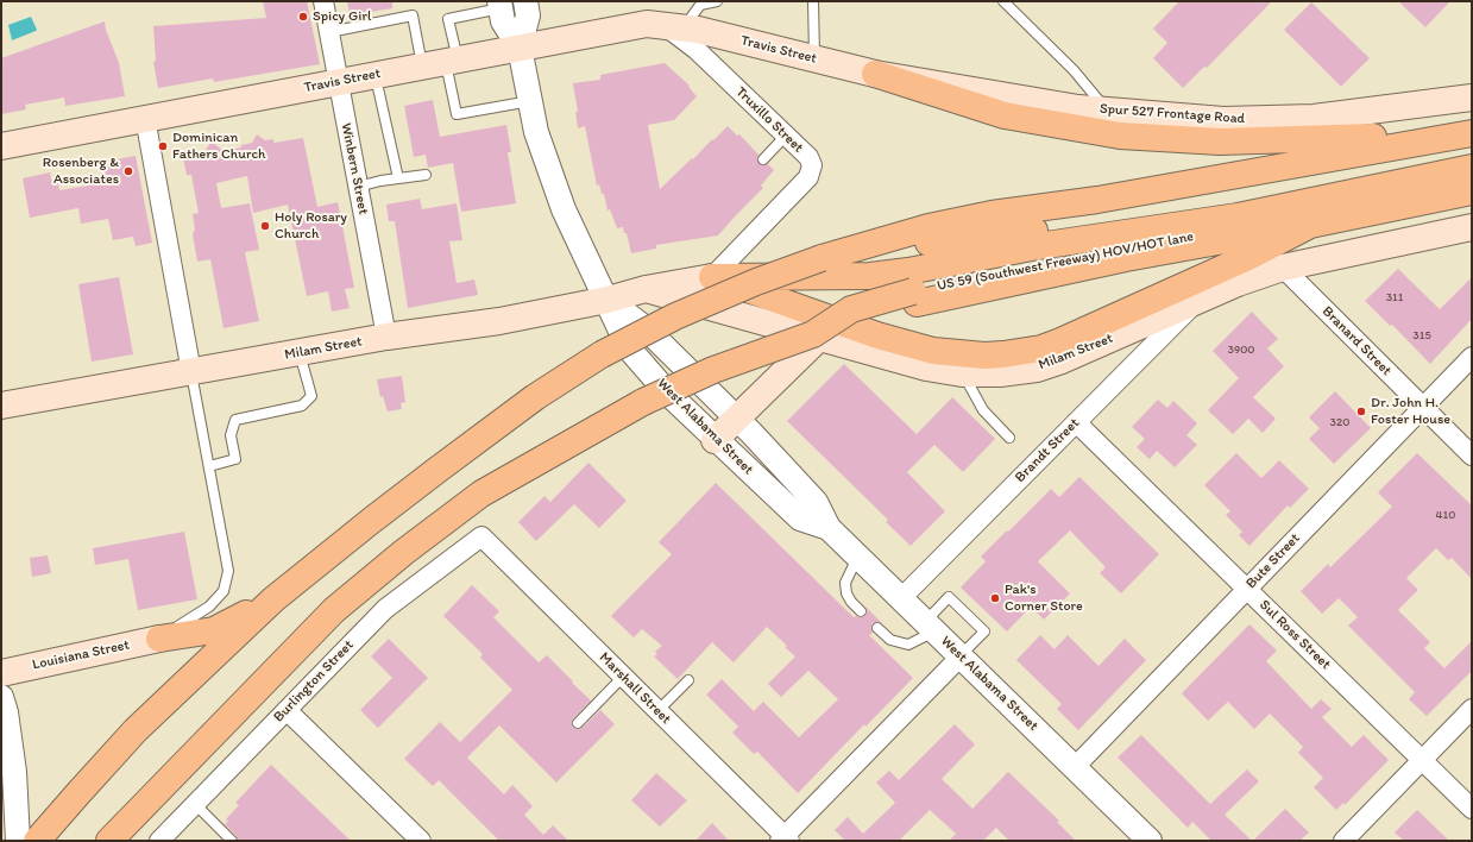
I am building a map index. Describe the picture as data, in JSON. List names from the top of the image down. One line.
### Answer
{"streets":{"highway":["US 59 (Southwest Freeway) HOV/HOT lane"],"main road":["Travis Street","Spur 527 Frontage Road","Milam Street","Louisiana Street"],"street":["Truxillo Street","Winbern Street","Branard Street","West Alabama Street","Brandt Street","Bute Street","Sul Ross Street","Burlington Street","Marshall Street"]},"crossings":[["Travis Street","Spur 527 Frontage Road"],["Travis Street","Truxillo Street"],["Travis Street","Winbern Street"],["Travis Street","West Alabama Street"],["Truxillo Street","Milam Street"],["Winbern Street","Milam Street"],["US 59 (Southwest Freeway) HOV/HOT lane","Milam Street"],["Branard Street","Milam Street"],["Branard Street","Bute Street"],["Milam Street","West Alabama Street"],["Milam Street","Brandt Street"],["West Alabama Street","Brandt Street"],["West Alabama Street","Bute Street"],["Brandt Street","Sul Ross Street"],["Bute Street","Sul Ross Street"],["Burlington Street","Marshall Street"]],"places":["Spicy Girl","Dominican Fathers Church","Rosenberg & Associates","Holy Rosary Church","Dr. John H. Foster House","Pak's Corner Store"],"house_numbers":["311","315","3900","320","410"]}
